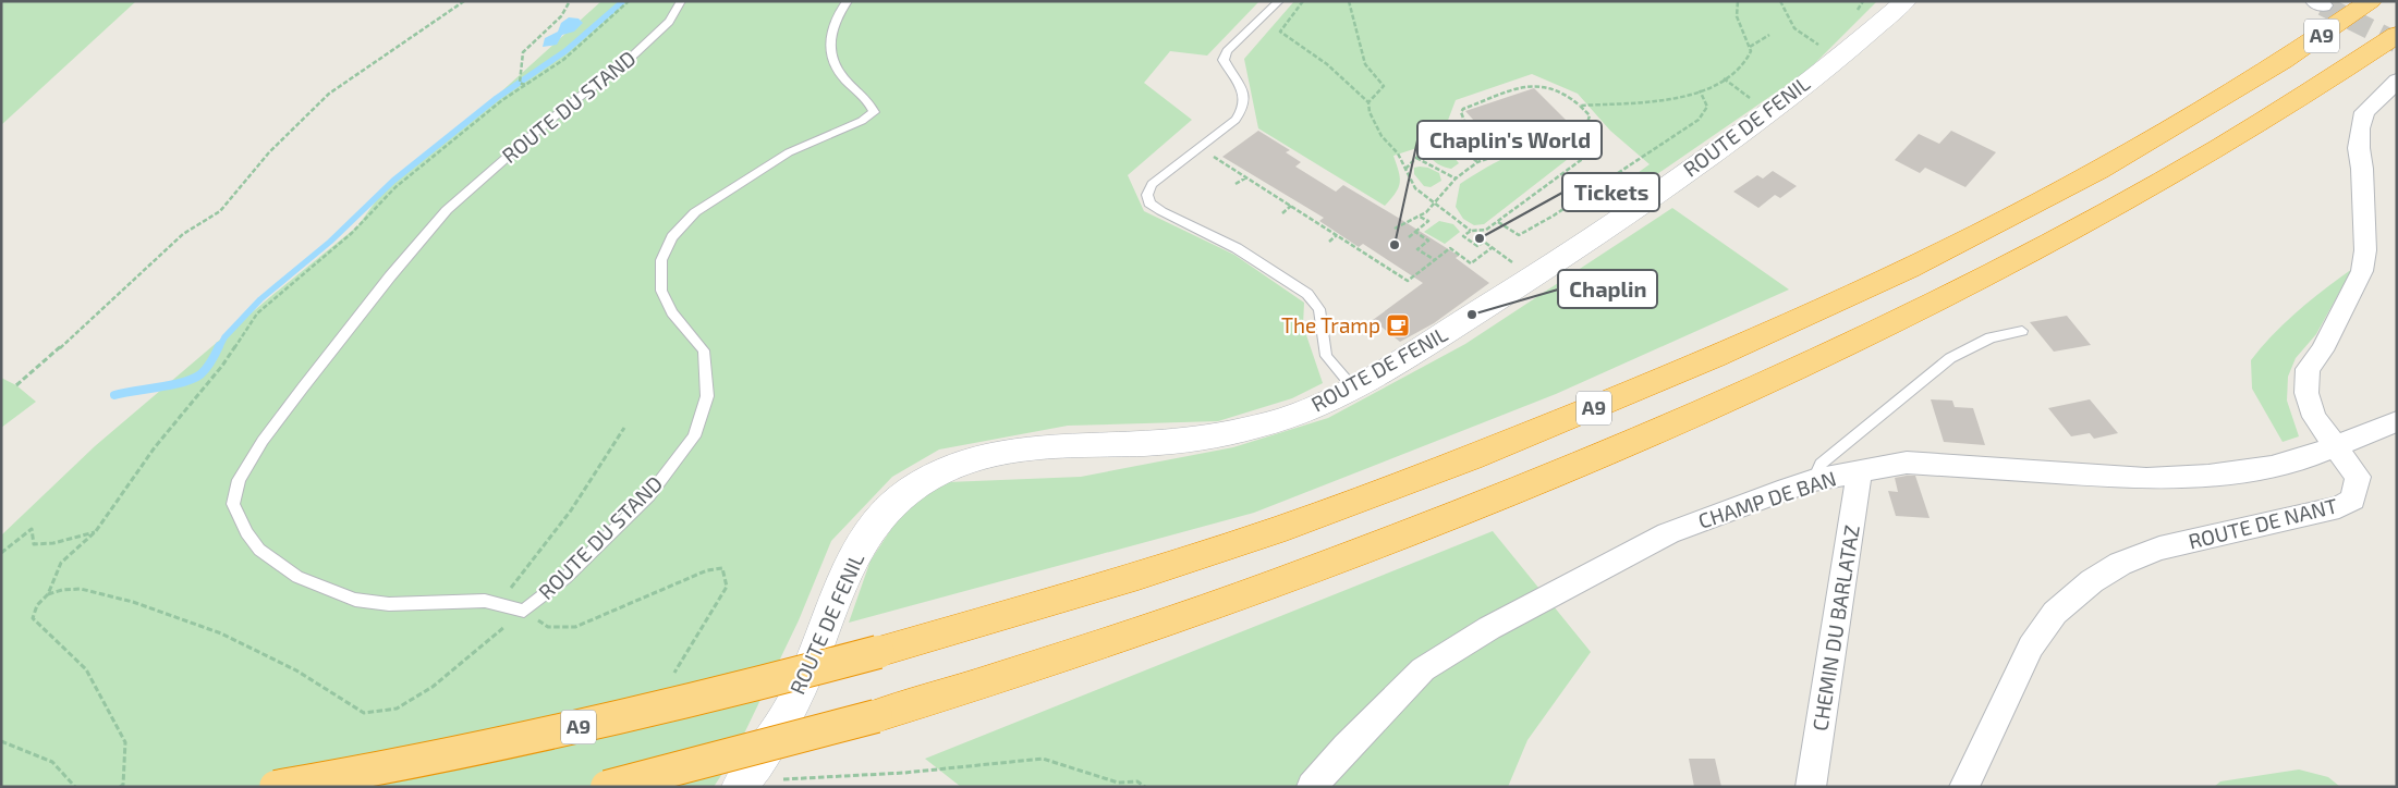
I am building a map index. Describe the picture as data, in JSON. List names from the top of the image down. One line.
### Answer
{"streets":{"highway":["A9"],"street":["ROUTE DE FENIL","CHAMP DE BAN","ROUTE DE NANT","CHEMIN DU BARLATAZ"],"lane":["ROUTE DU STAND"]},"crossings":[["CHAMP DE BAN","ROUTE DE NANT"],["CHAMP DE BAN","CHEMIN DU BARLATAZ"]],"places":{"other":["Tickets","Chaplin's World","Chaplin"],"cafe":["The Tramp"]}}
